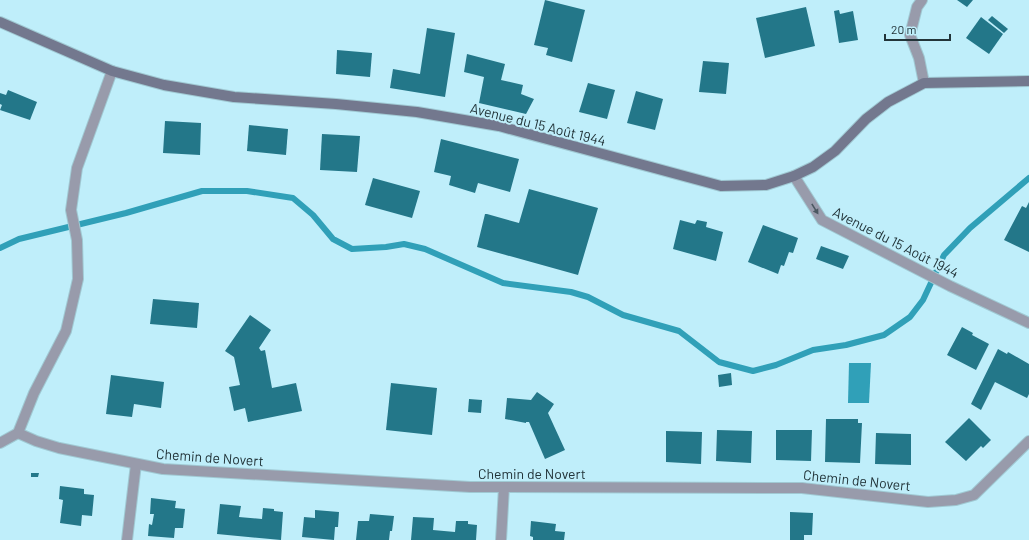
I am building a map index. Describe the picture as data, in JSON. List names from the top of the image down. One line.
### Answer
{"streets":{"main road":["Avenue du 15 Août 1944"],"street":["Chemin de Novert"]},"scale_bar":"20 m"}
